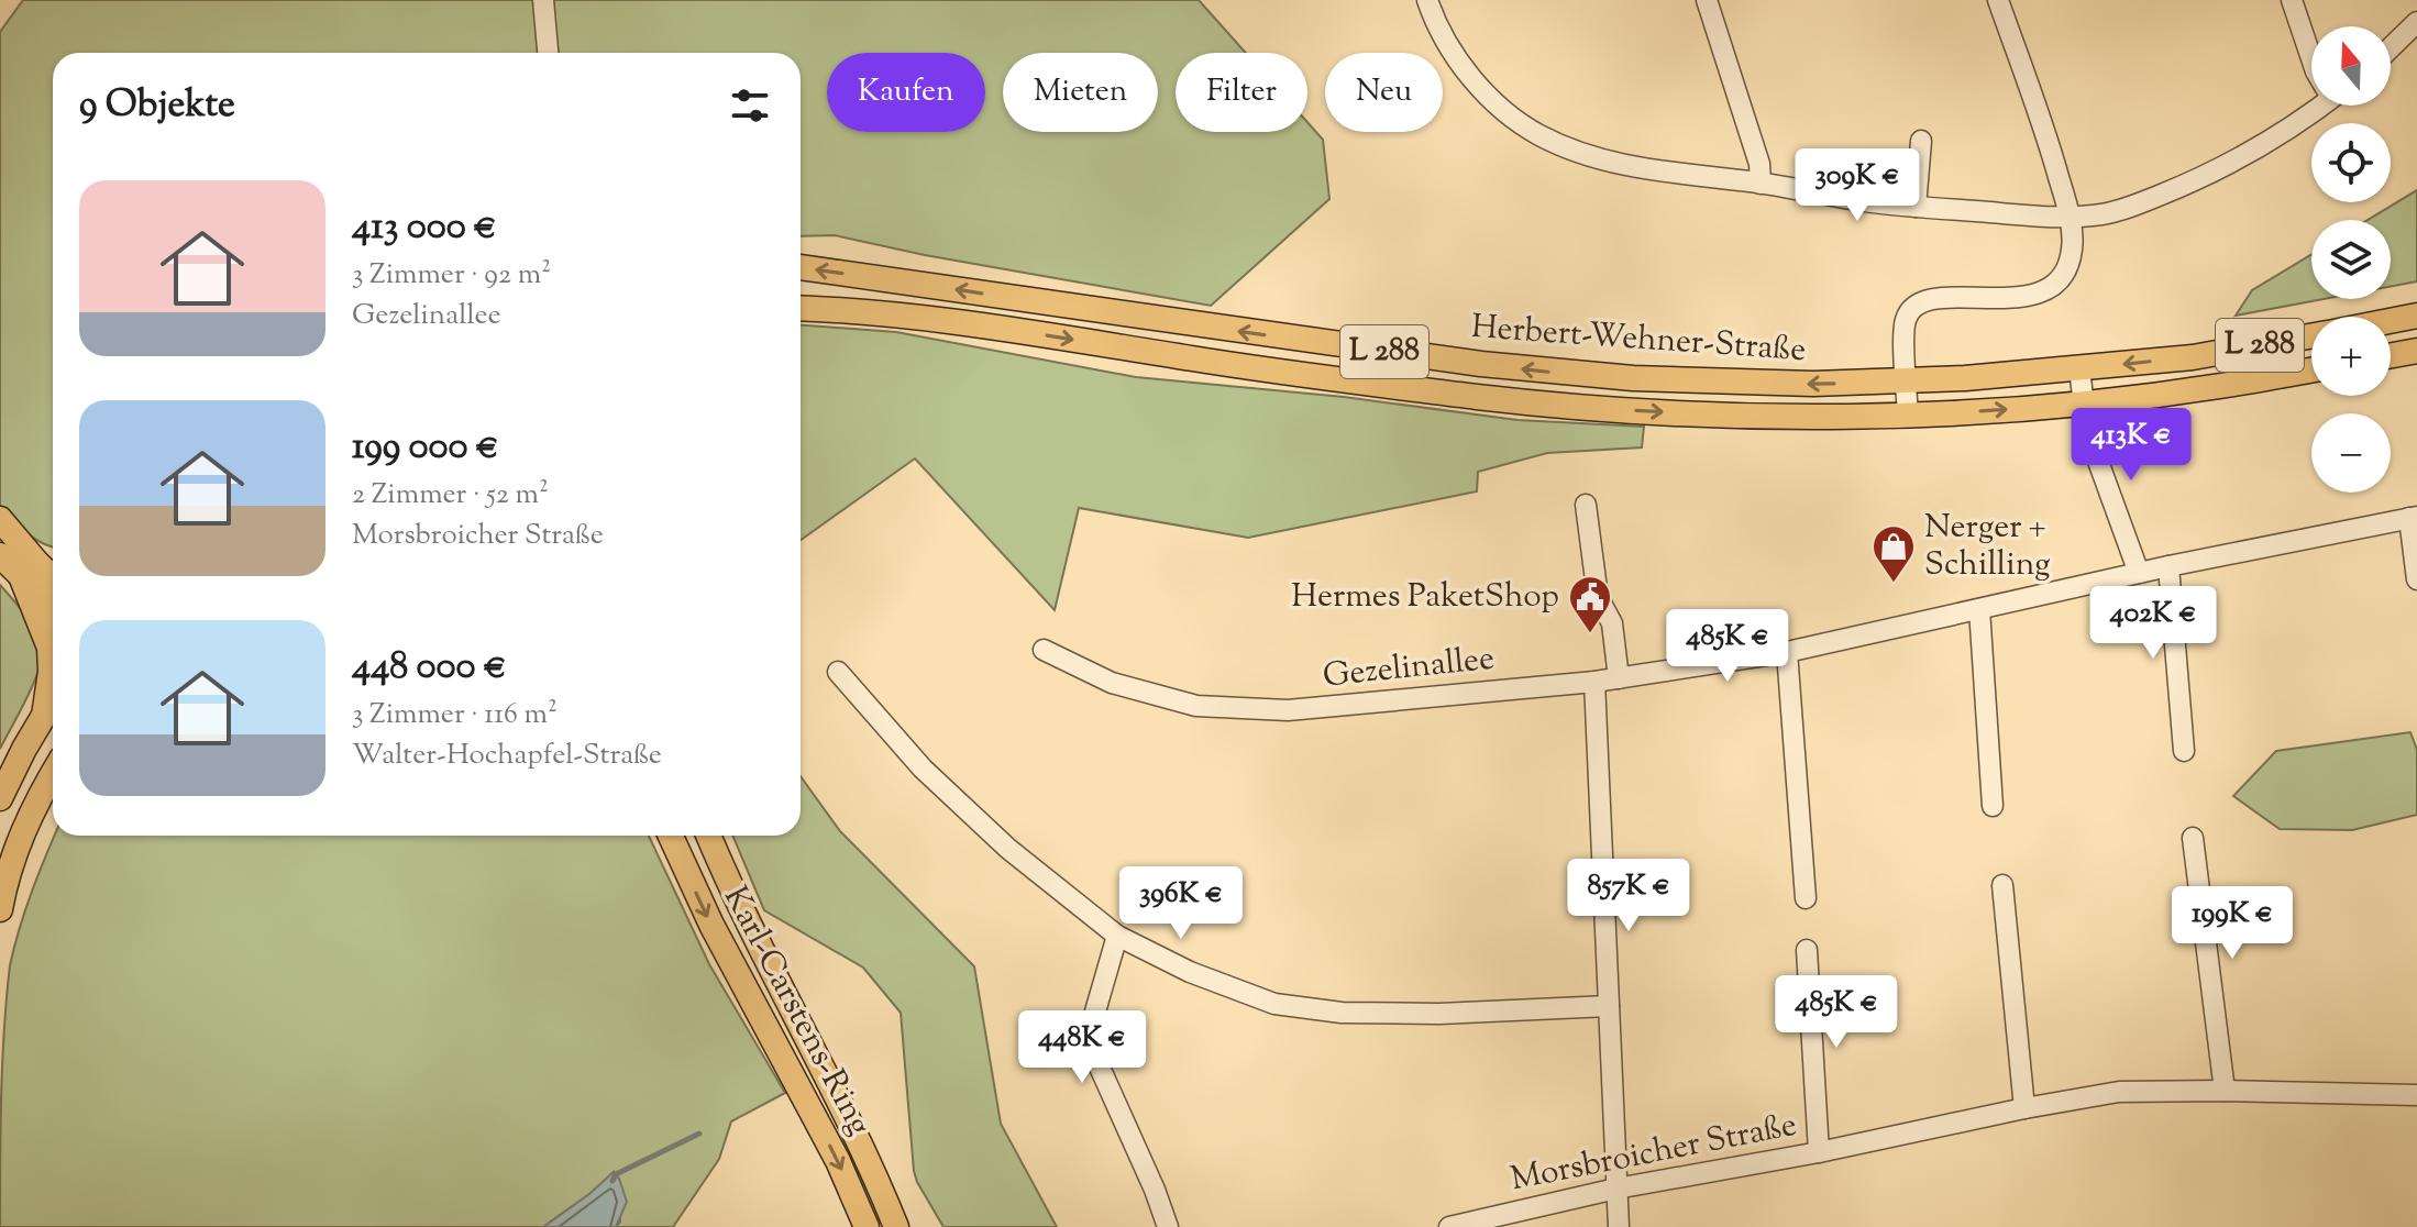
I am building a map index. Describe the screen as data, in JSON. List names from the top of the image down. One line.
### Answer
{"streets":{"main road":["Herbert-Wehner-Straße","L 288","Karl-Carstens-Ring"],"street":["Gezelinallee","Morsbroicher Straße"]},"places":{"shop":["Nerger + Schilling"],"public building":["Hermes PaketShop"]},"north":"top","page":{"map_buttons":["+","−"],"chip":["Kaufen","Mieten","Filter","Neu"],"heading":"9 Objekte","price":["309K €","413K €","402K €","485K €","857K €","396K €","199K €","485K €","448K €"],"list":[{"name":"413 000 €","note":"3 Zimmer · 92 m² · Gezelinallee"},{"name":"199 000 €","note":"2 Zimmer · 52 m² · Morsbroicher Straße"},{"name":"448 000 €","note":"3 Zimmer · 116 m² · Walter-Hochapfel-Straße"}]}}
